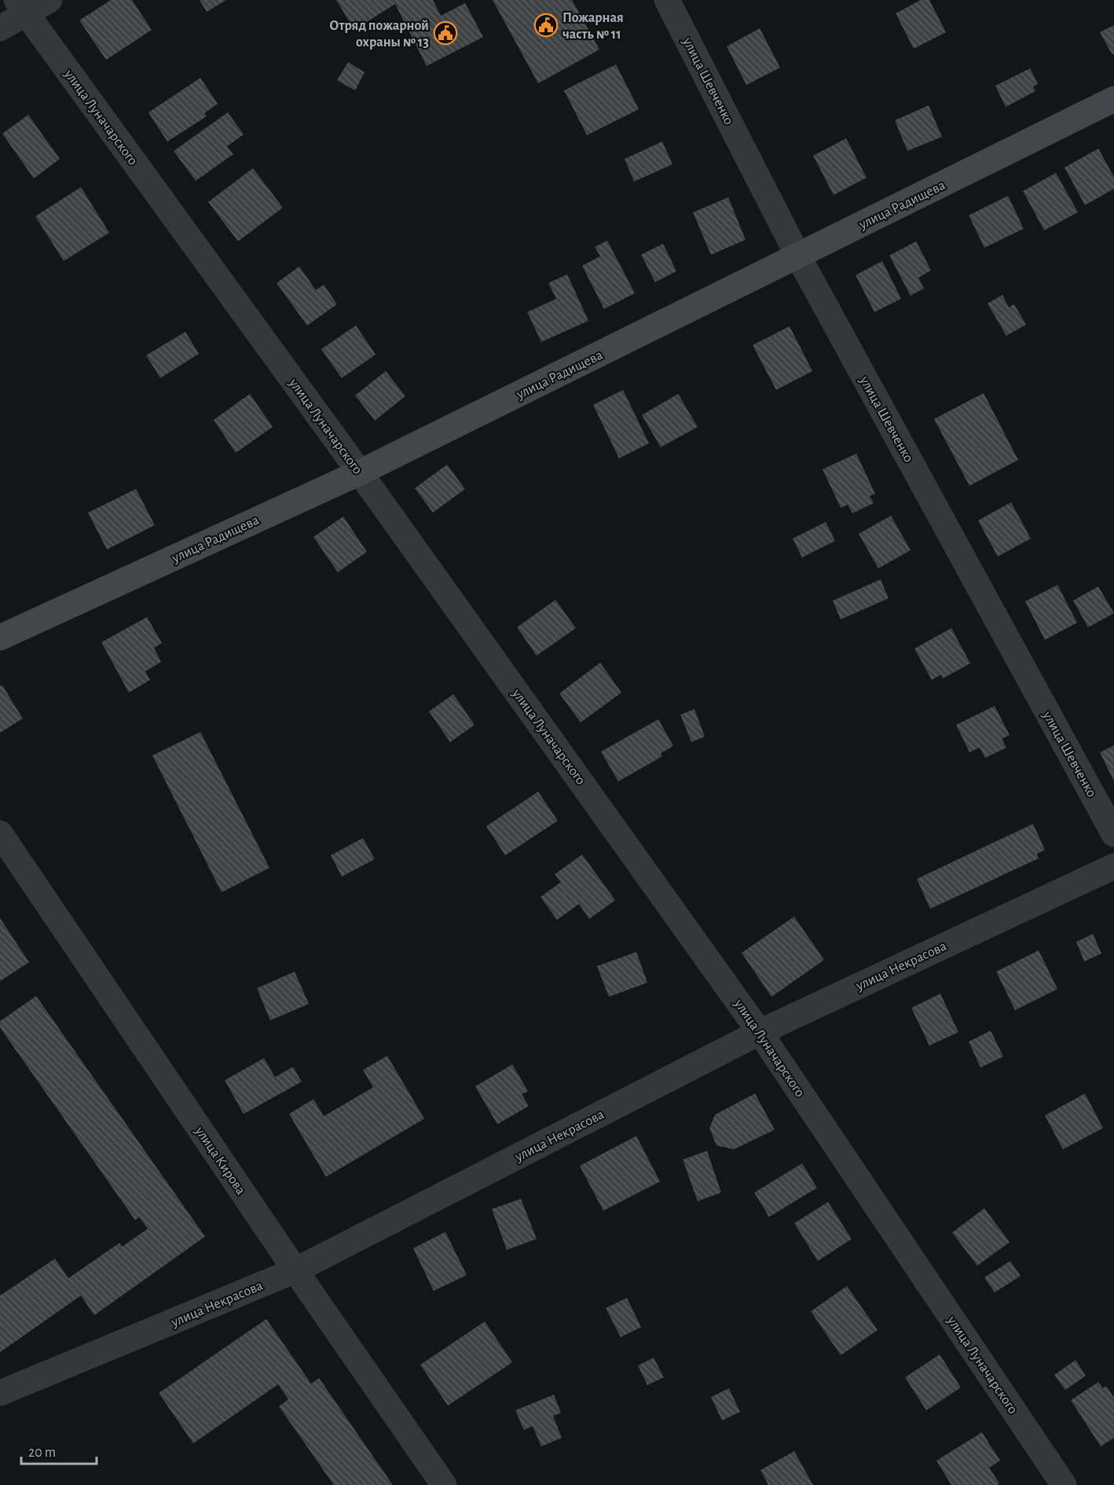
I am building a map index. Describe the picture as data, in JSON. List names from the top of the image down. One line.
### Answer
{"streets":{"main road":["улица Радищева"],"street":["улица Шевченко","улица Луначарского","улица Некрасова","улица Кирова"]},"crossings":[["улица Шевченко","улица Радищева"],["улица Луначарского","улица Радищева"],["улица Луначарского","улица Некрасова"],["улица Некрасова","улица Кирова"]],"places":{"public building":["Пожарная часть № 11","Отряд пожарной охраны № 13"]},"scale_bar":"20 m"}
